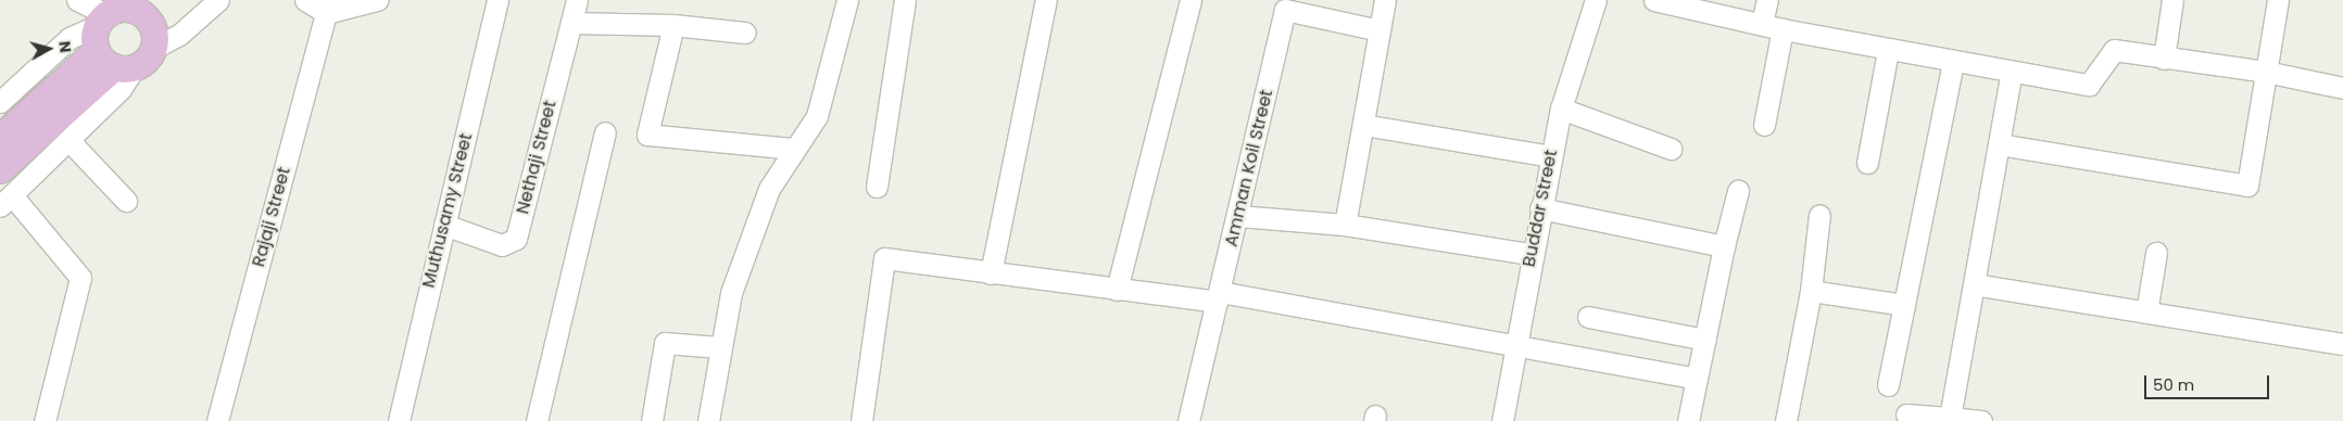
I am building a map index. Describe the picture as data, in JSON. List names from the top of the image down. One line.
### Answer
{"streets":{"street":["Nethaji Street","Amman Koil Street","Buddar Street","Muthusamy Street","Rajaji Street"]},"crossings":[["Nethaji Street","Muthusamy Street"]],"scale_bar":"50 m","north":"right"}
